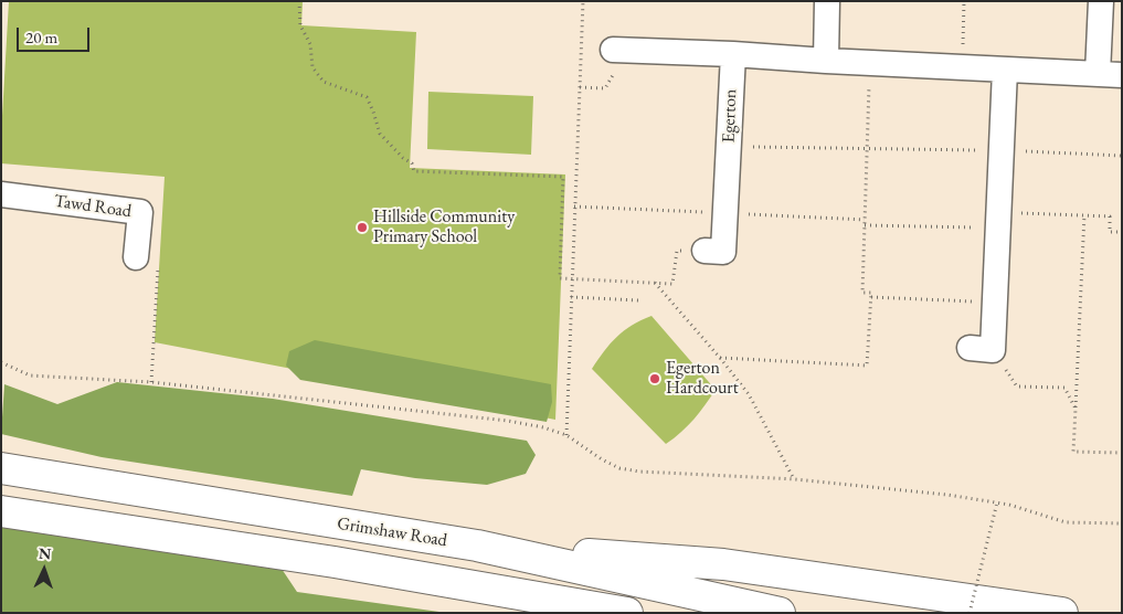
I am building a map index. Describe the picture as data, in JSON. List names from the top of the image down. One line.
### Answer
{"streets":{"main road":["Grimshaw Road"],"street":["Egerton","Tawd Road"]},"places":["Hillside Community Primary School","Egerton Hardcourt"],"scale_bar":"20 m","north":"top"}
